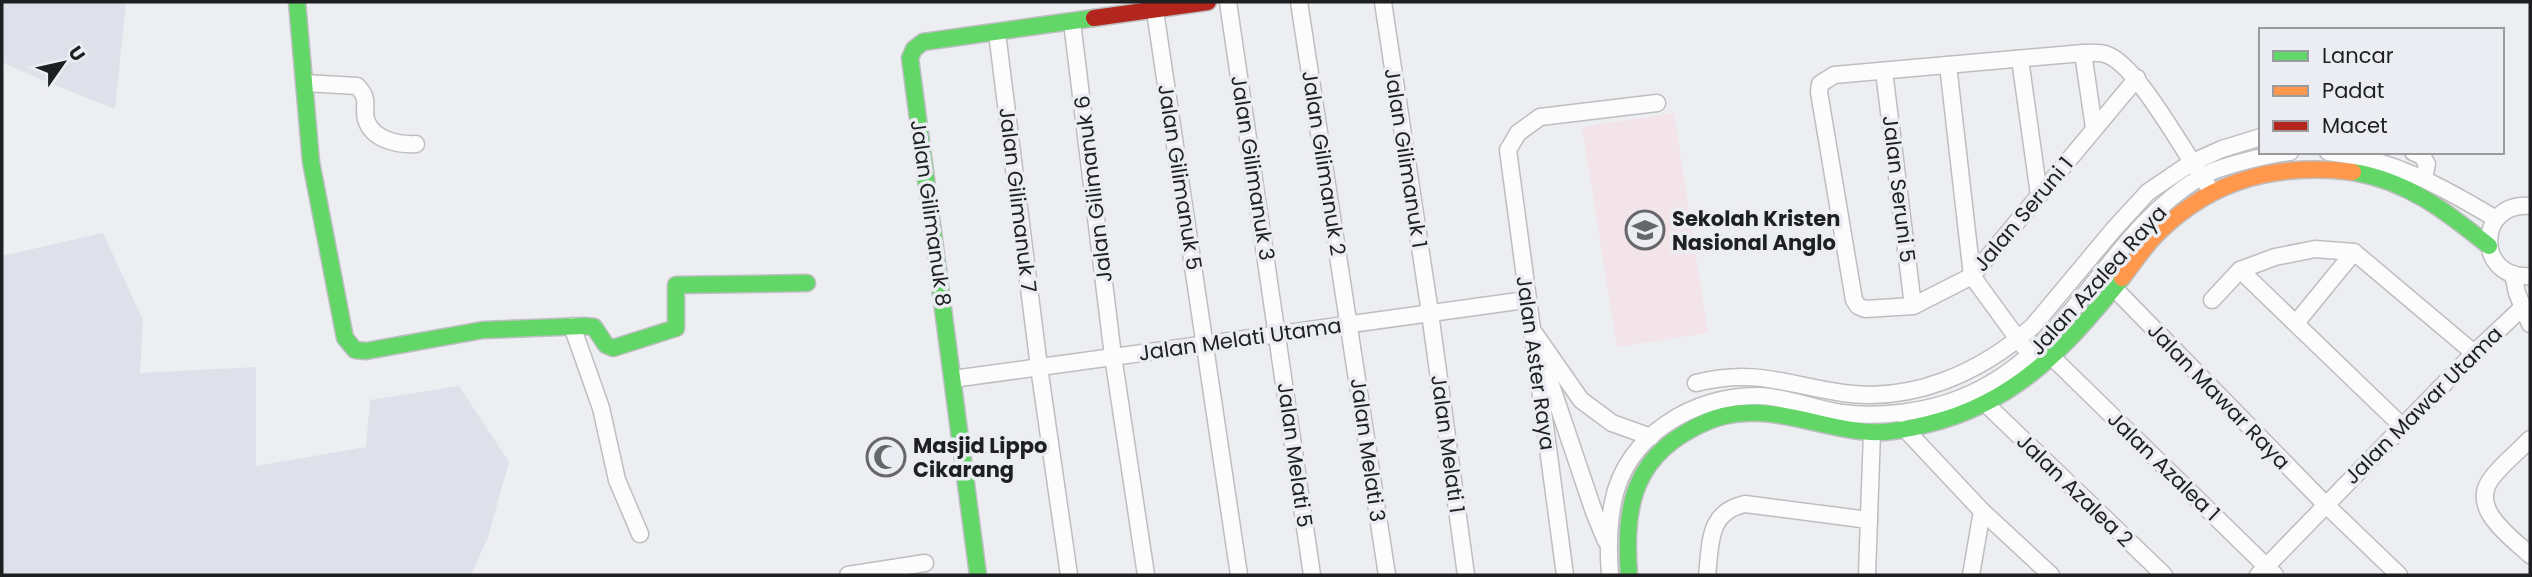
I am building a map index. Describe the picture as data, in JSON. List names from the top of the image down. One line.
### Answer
{"streets":{"street":["Jalan Gilimanuk 1","Jalan Gilimanuk 2","Jalan Gilimanuk 3","Jalan Gilimanuk 5","Jalan Gilimanuk 6","Jalan Seruni 5","Jalan Gilimanuk 7","Jalan Gilimanuk 8","Jalan Seruni 1","Jalan Azalea Raya","Jalan Melati Utama","Jalan Aster Raya","Jalan Mawar Raya","Jalan Mawar Utama","Jalan Melati 1","Jalan Melati 3","Jalan Melati 5","Jalan Azalea 1","Jalan Azalea 2"]},"crossings":[["Jalan Gilimanuk 1","Jalan Melati Utama"],["Jalan Gilimanuk 1","Jalan Melati 1"],["Jalan Gilimanuk 2","Jalan Melati Utama"],["Jalan Gilimanuk 2","Jalan Melati 3"],["Jalan Gilimanuk 3","Jalan Melati Utama"],["Jalan Gilimanuk 3","Jalan Melati 5"],["Jalan Gilimanuk 5","Jalan Melati Utama"],["Jalan Gilimanuk 6","Jalan Melati Utama"],["Jalan Seruni 5","Jalan Seruni 1"],["Jalan Gilimanuk 7","Jalan Gilimanuk 8"],["Jalan Gilimanuk 7","Jalan Melati Utama"],["Jalan Gilimanuk 8","Jalan Melati Utama"],["Jalan Azalea Raya","Jalan Mawar Raya"],["Jalan Azalea Raya","Jalan Azalea 1"],["Jalan Azalea Raya","Jalan Azalea 2"],["Jalan Melati Utama","Jalan Aster Raya"],["Jalan Melati Utama","Jalan Melati 1"],["Jalan Melati Utama","Jalan Melati 3"],["Jalan Melati Utama","Jalan Melati 5"],["Jalan Mawar Raya","Jalan Mawar Utama"],["Jalan Mawar Utama","Jalan Azalea 1"]],"places":{"school or university":["Sekolah Kristen Nasional Anglo"],"mosque":["Masjid Lippo Cikarang"]},"legend":["Lancar","Padat","Macet"],"north":"top right"}
